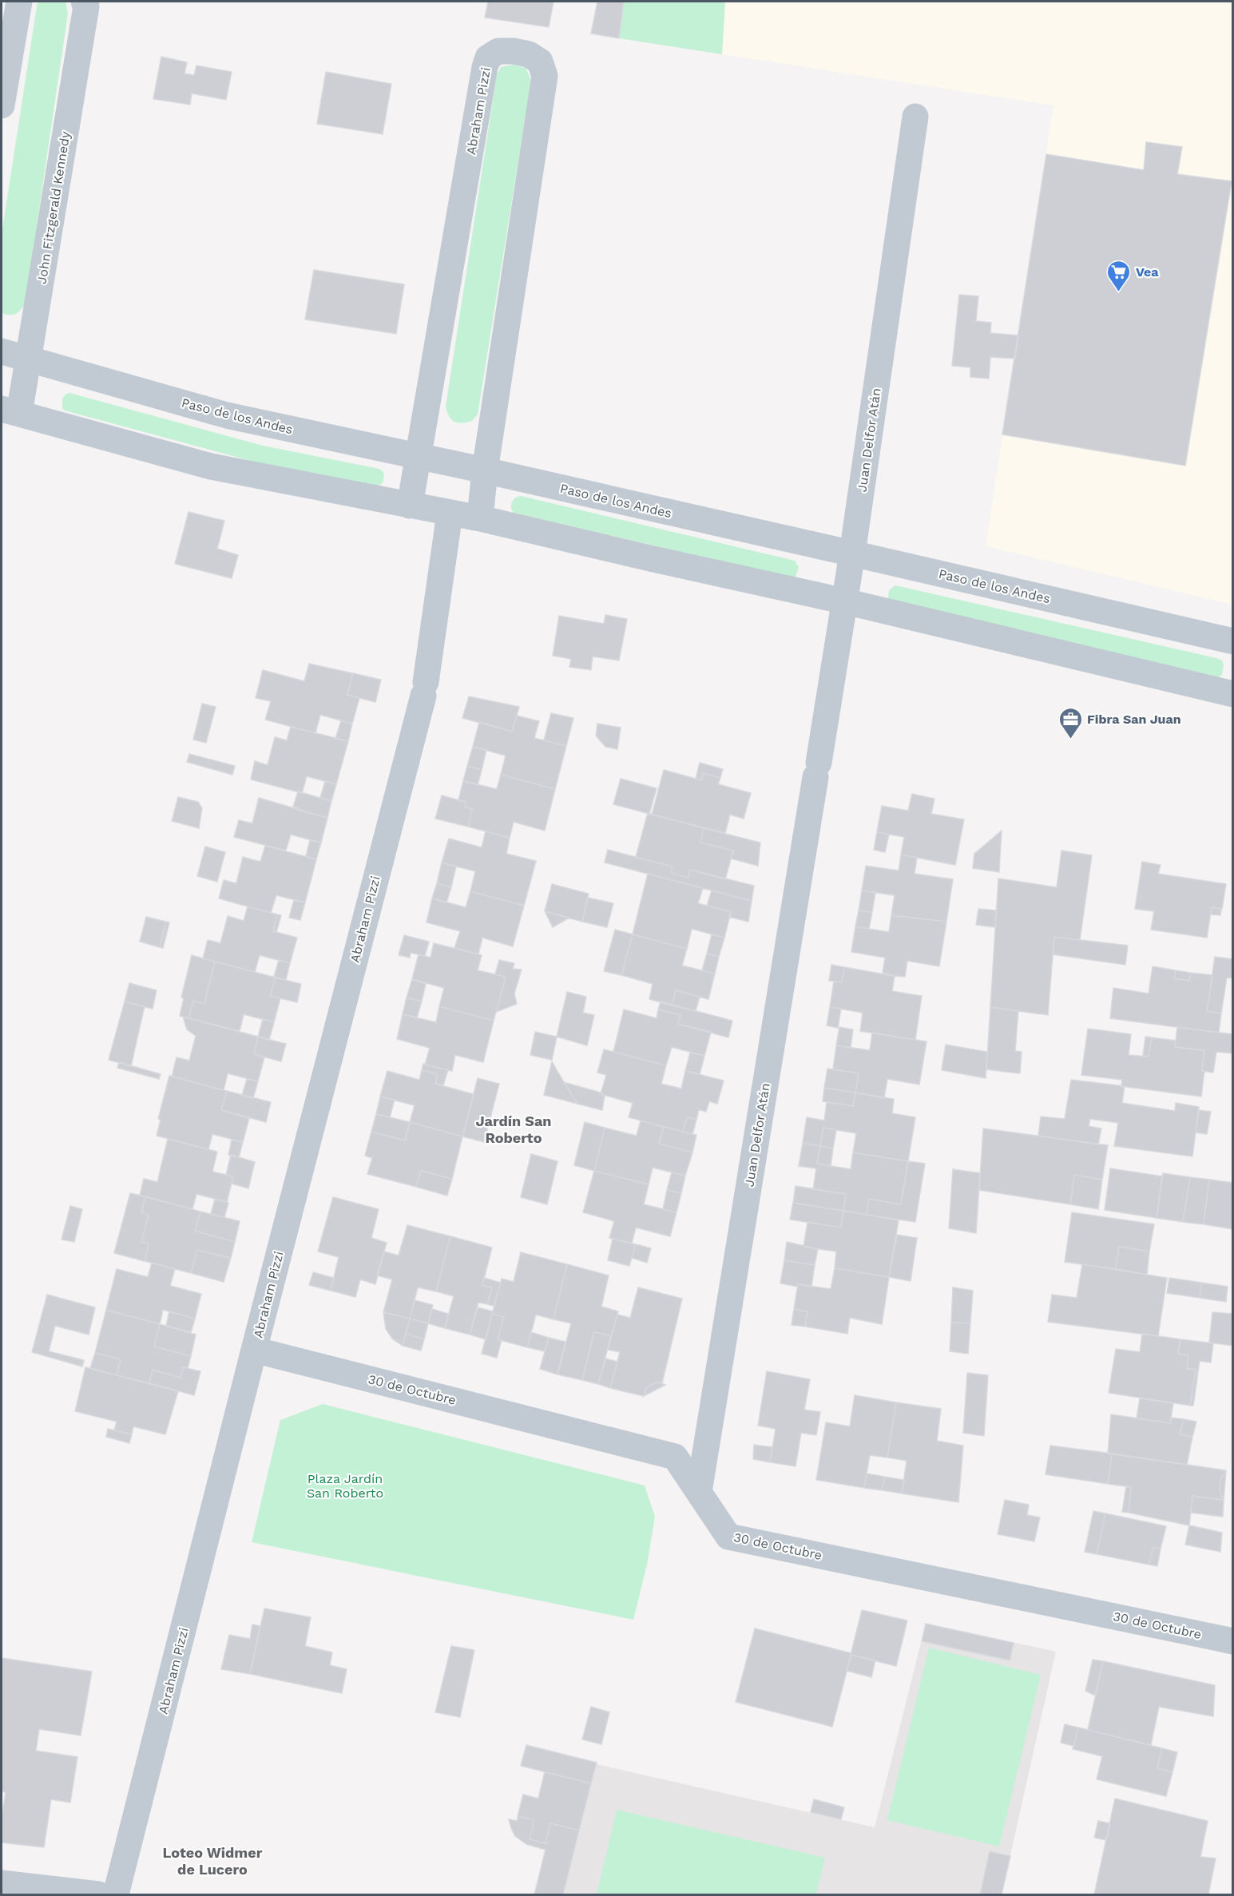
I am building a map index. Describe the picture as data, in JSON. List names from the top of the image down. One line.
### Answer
{"streets":{"street":["Abraham Pizzi","John Fitzgerald Kennedy","Paso de los Andes","Juan Delfor Atán","30 de Octubre"]},"crossings":[["Abraham Pizzi","Paso de los Andes"],["Abraham Pizzi","30 de Octubre"],["John Fitzgerald Kennedy","Paso de los Andes"],["Paso de los Andes","Juan Delfor Atán"],["Juan Delfor Atán","30 de Octubre"]],"districts":["Jardín San Roberto","Loteo Widmer de Lucero"],"parks":["Plaza Jardín San Roberto"],"places":{"supermarket":["Vea"],"office":["Fibra San Juan"]}}
